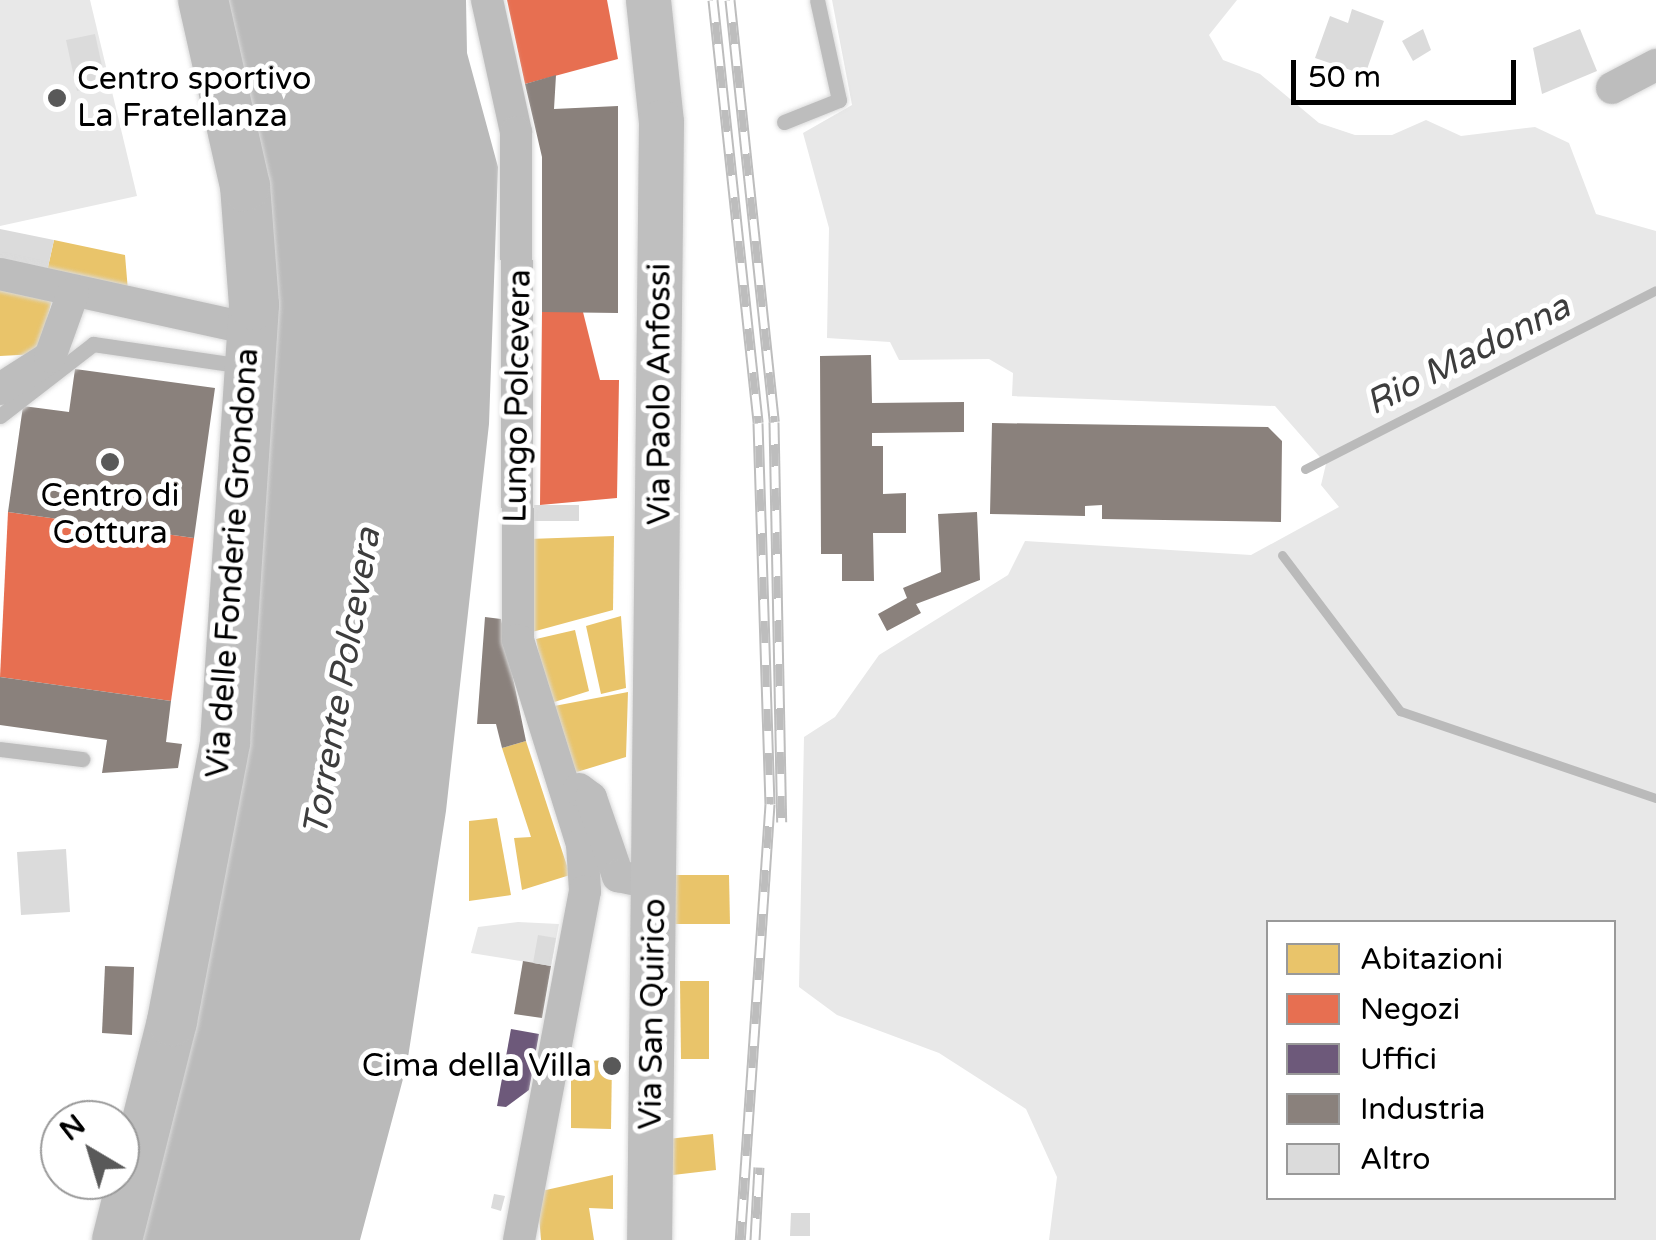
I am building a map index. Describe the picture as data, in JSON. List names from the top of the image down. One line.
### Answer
{"streets":{"main road":["Via Paolo Anfossi","Via delle Fonderie Grondona","Via San Quirico"],"street":["Lungo Polcevera"]},"crossings":[["Via Paolo Anfossi","Via San Quirico"]],"water":["Rio Madonna","Torrente Polcevera"],"places":["Centro sportivo La Fratellanza","Centro di Cottura","Cima della Villa"],"legend":["Abitazioni","Negozi","Uffici","Industria","Altro"],"scale_bar":"50 m","north":"top left"}
